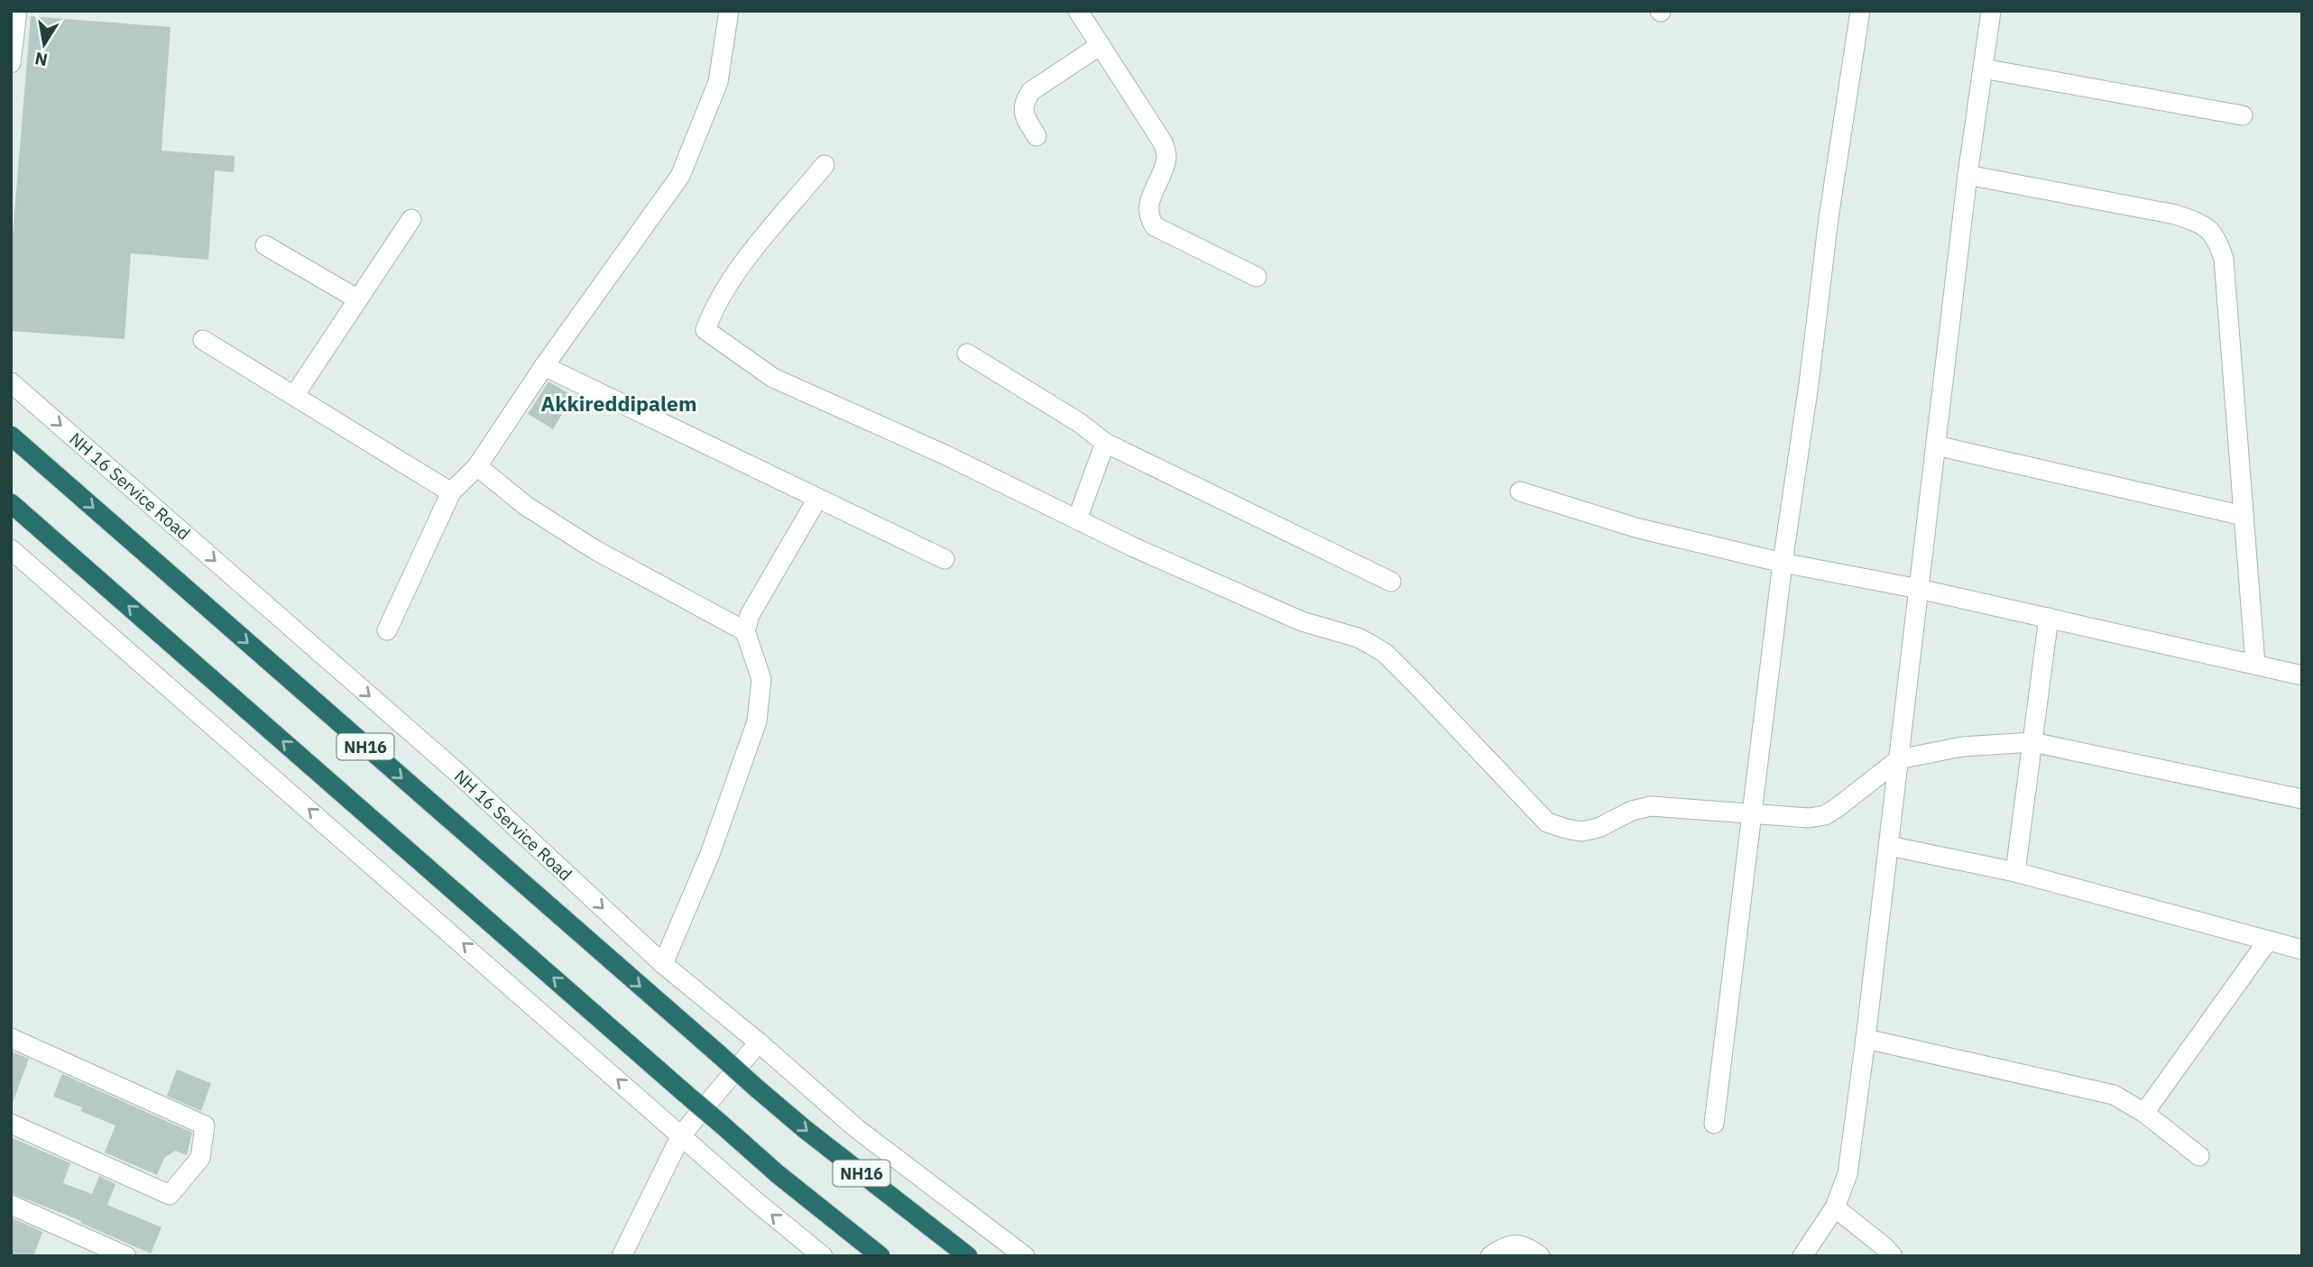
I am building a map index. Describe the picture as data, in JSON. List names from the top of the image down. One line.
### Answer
{"streets":{"highway":["NH16"],"street":["NH 16 Service Road"]},"districts":["Akkireddipalem"],"north":"bottom"}
